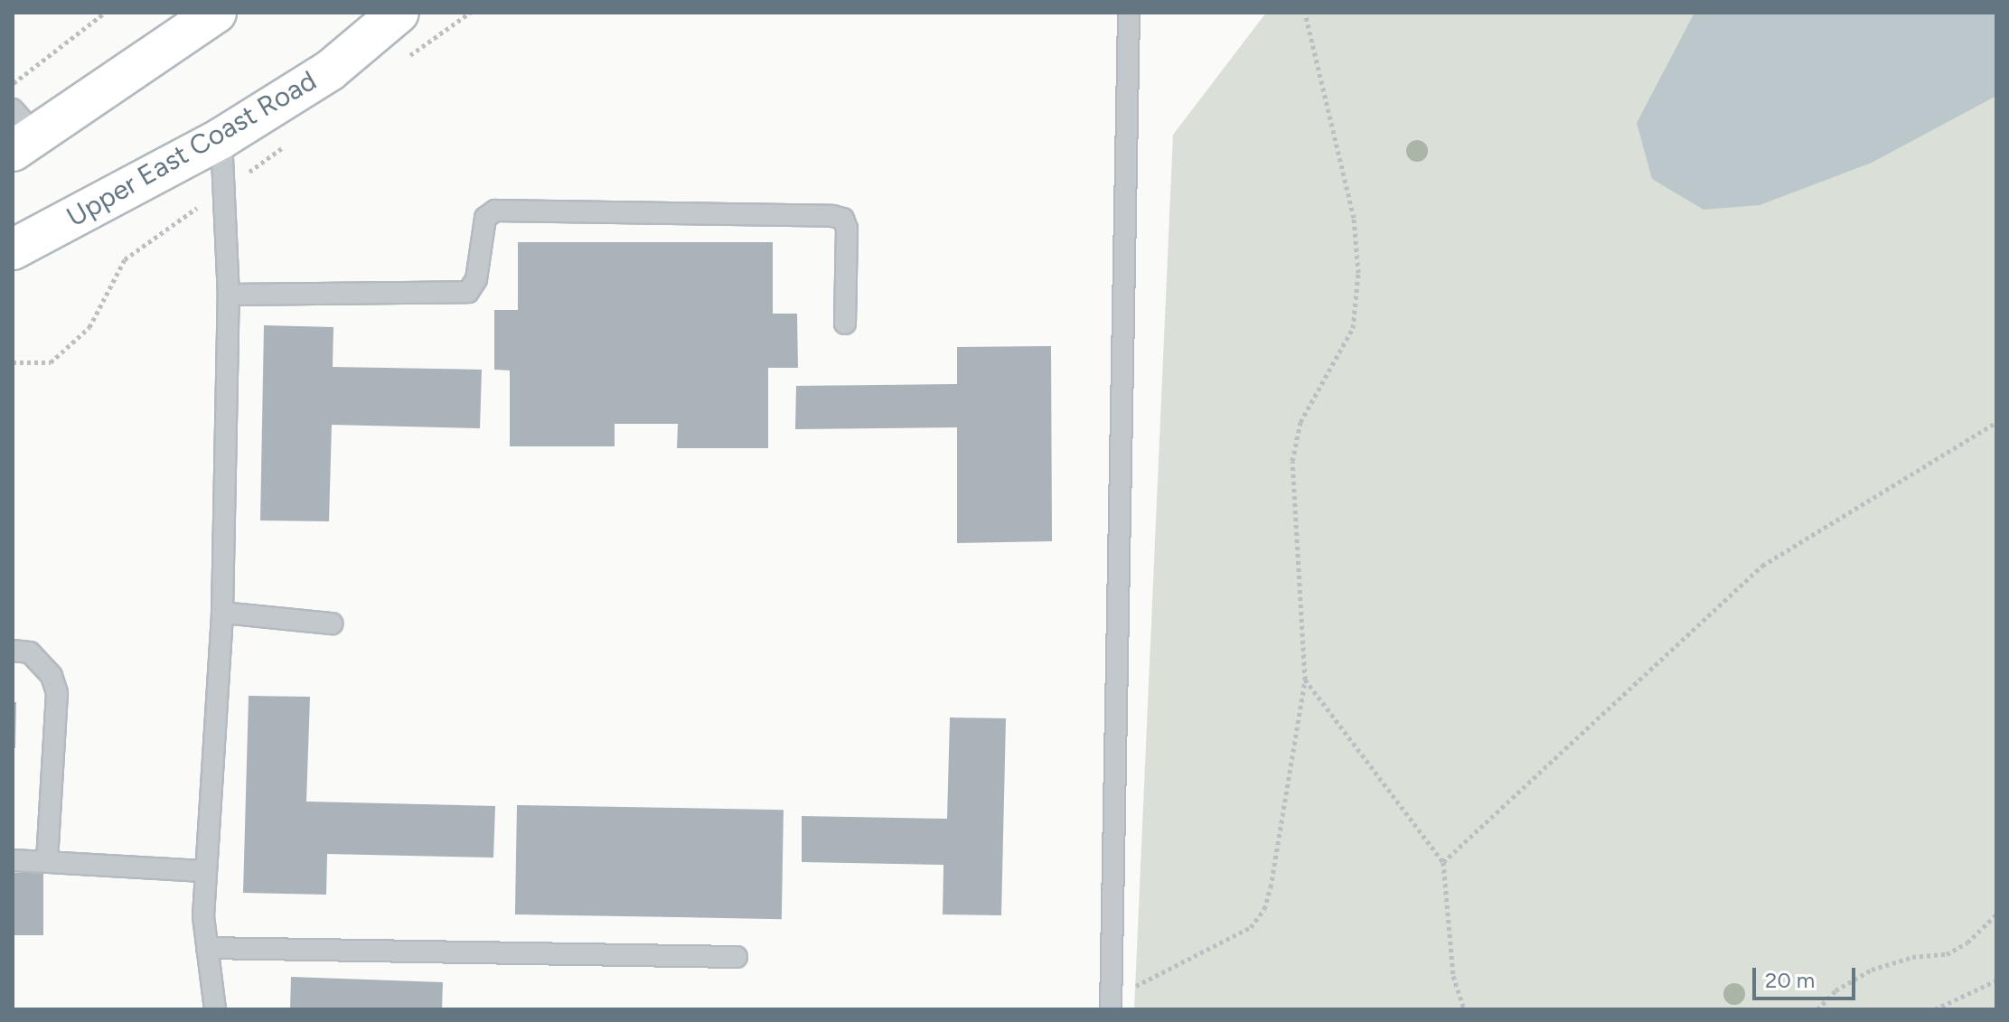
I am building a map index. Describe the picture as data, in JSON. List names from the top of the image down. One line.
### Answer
{"streets":{"main road":["Upper East Coast Road"]},"scale_bar":"20 m"}
